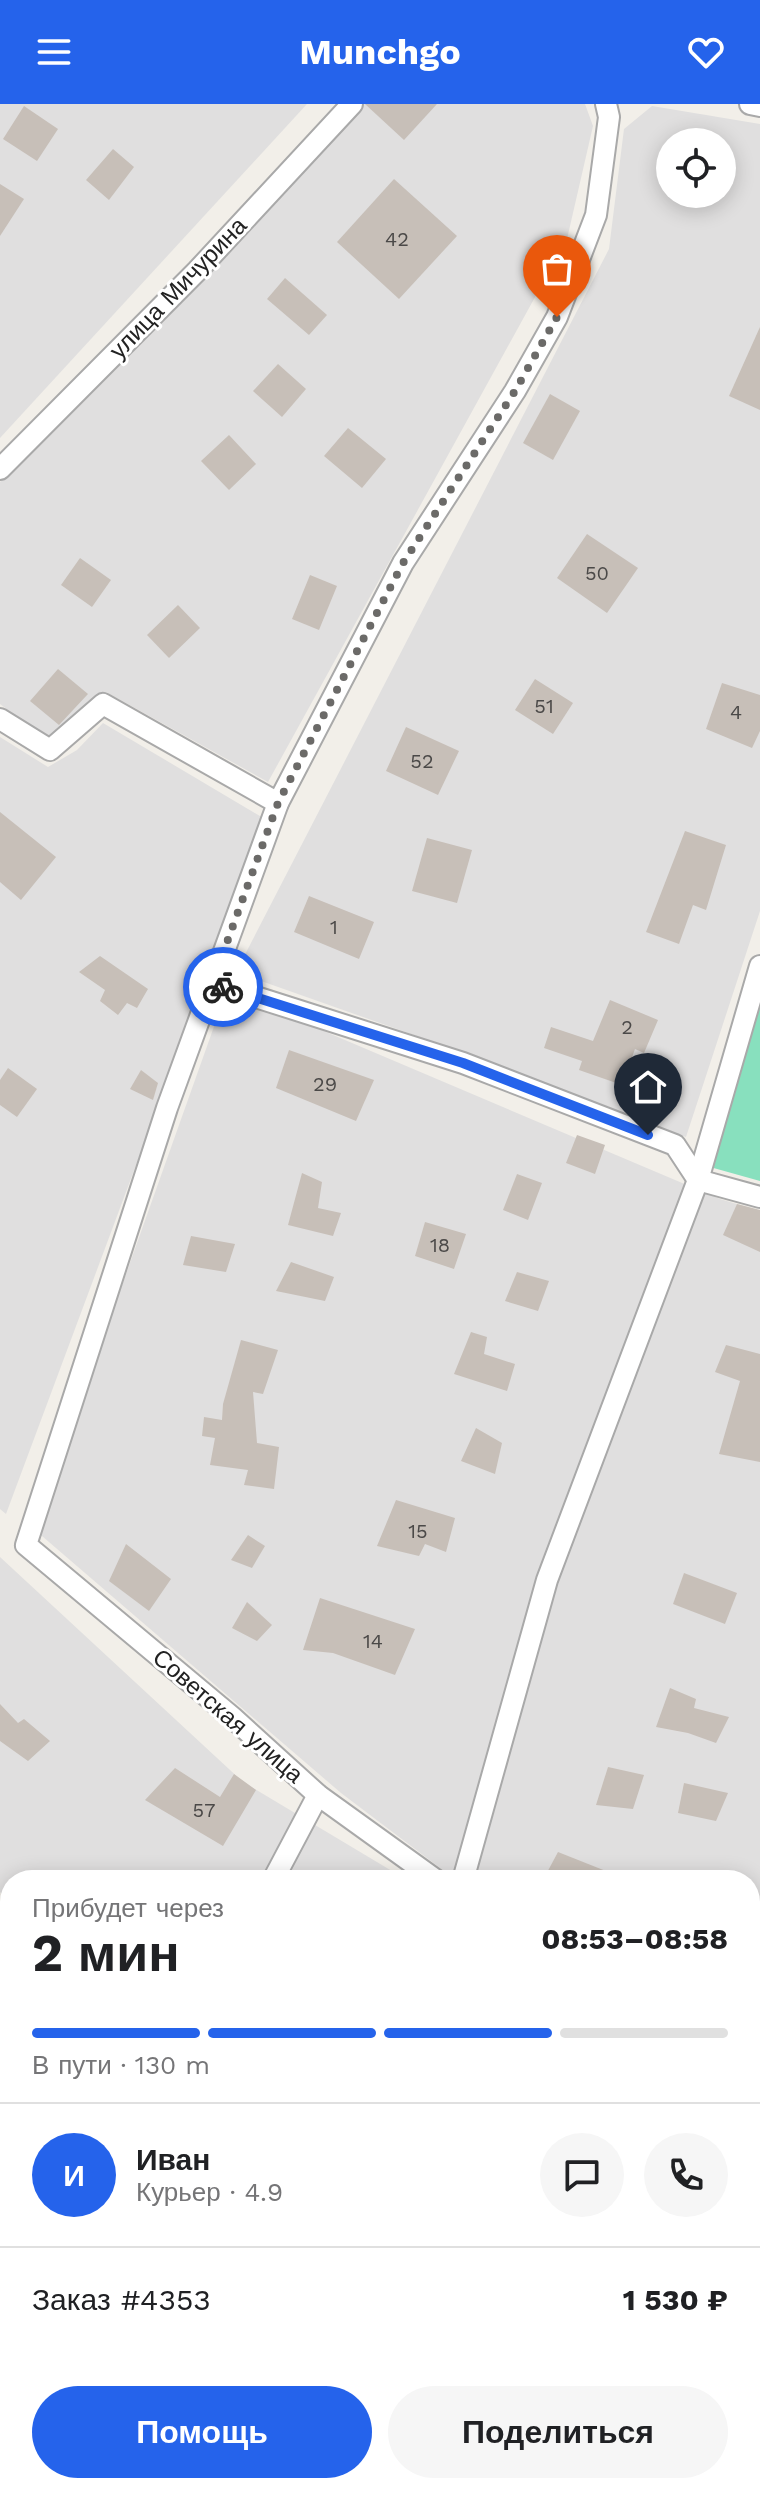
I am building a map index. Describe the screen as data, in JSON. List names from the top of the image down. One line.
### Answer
{"streets":{"street":["улица Мичурина","Советская улица"]},"house_numbers":["42","50","51","4","52","1","2","29","18","15","14","57"],"page":{"header":"Munchgo","heading":["2 мин","Прибудет через","08:53–08:58"],"panel":["Иван","Курьер · 4.9","Заказ #4353","1 530 ₽"],"bar":"В пути · 130 m","round":"И","buttons":["Помощь","Поделиться"]}}
